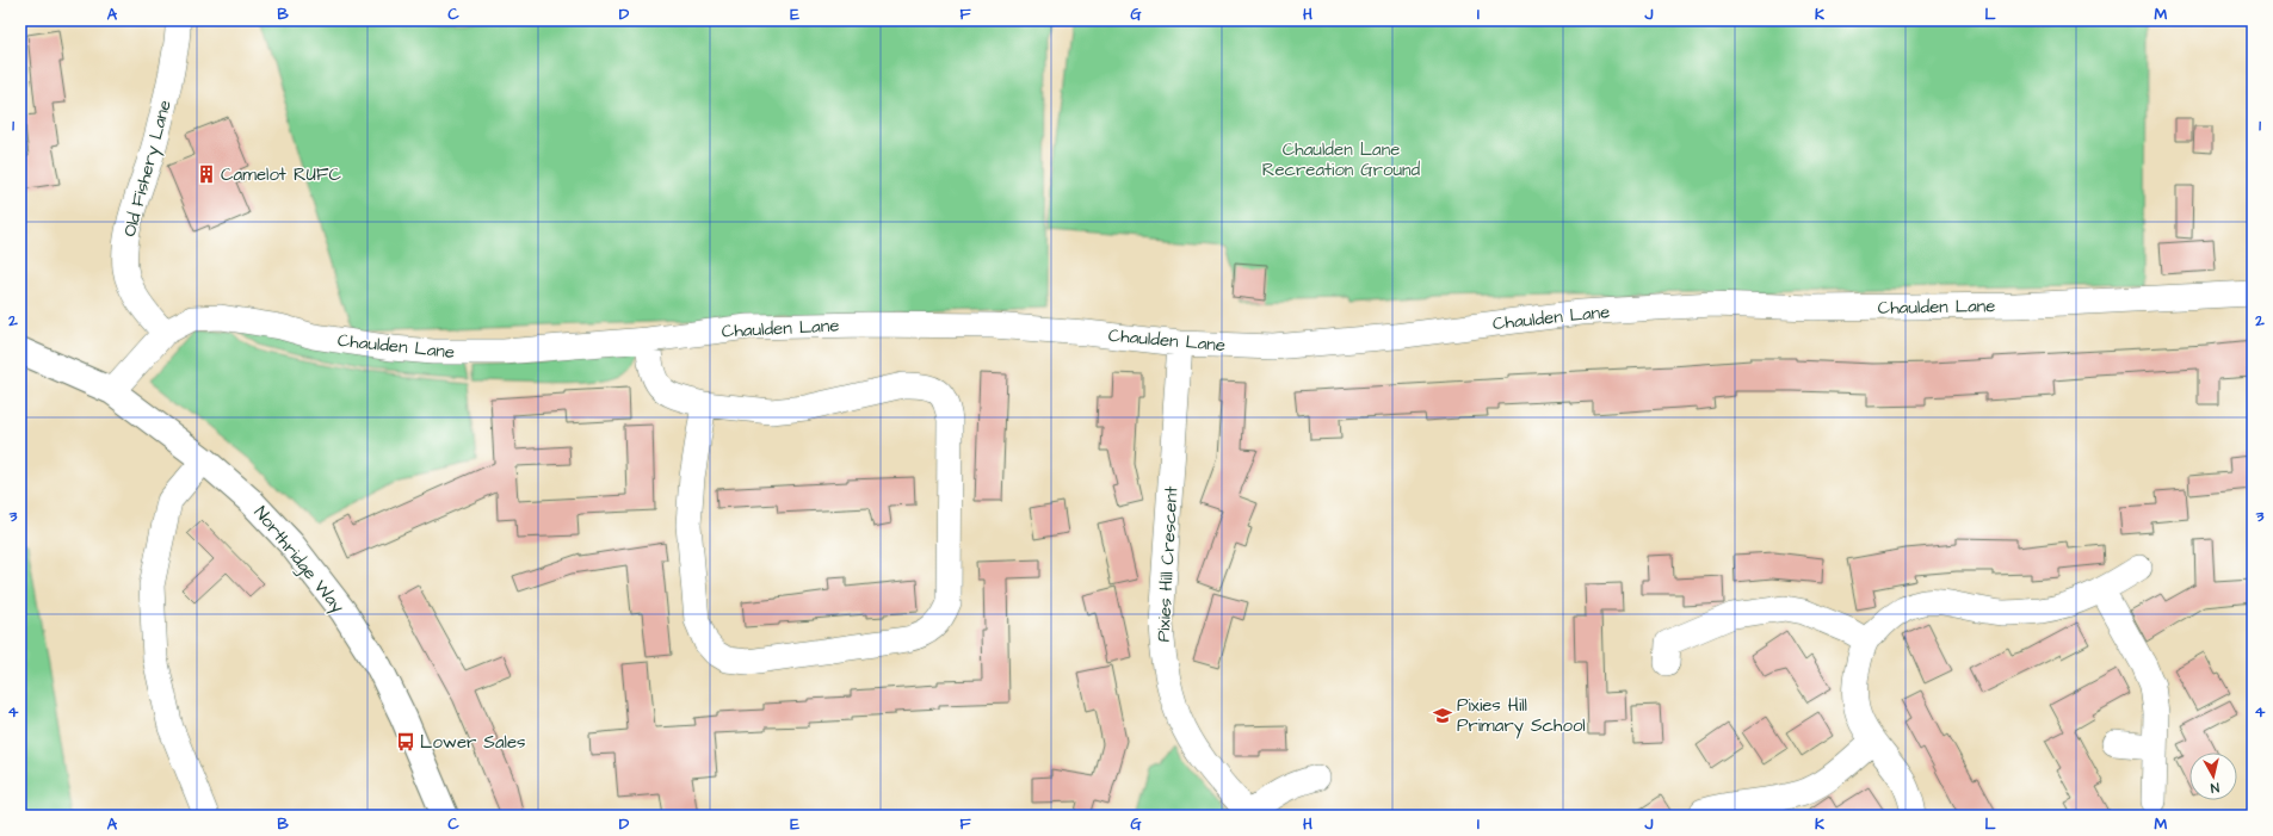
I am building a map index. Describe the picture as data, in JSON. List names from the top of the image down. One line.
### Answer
{"streets":{"street":["Old Fishery Lane","Chaulden Lane","Northridge Way","Pixies Hill Crescent"]},"crossings":[["Old Fishery Lane","Chaulden Lane"],["Chaulden Lane","Northridge Way"],["Chaulden Lane","Pixies Hill Crescent"]],"parks":["Chaulden Lane Recreation Ground"],"places":{"building":["Camelot RUFC"],"school or university":["Pixies Hill Primary School"],"bus stop":["Lower Sales"]},"north":"bottom","grid":{"columns":["A","B","C","D","E","F","G","H","I","J","K","L","M"],"rows":["1","2","3","4"]}}
